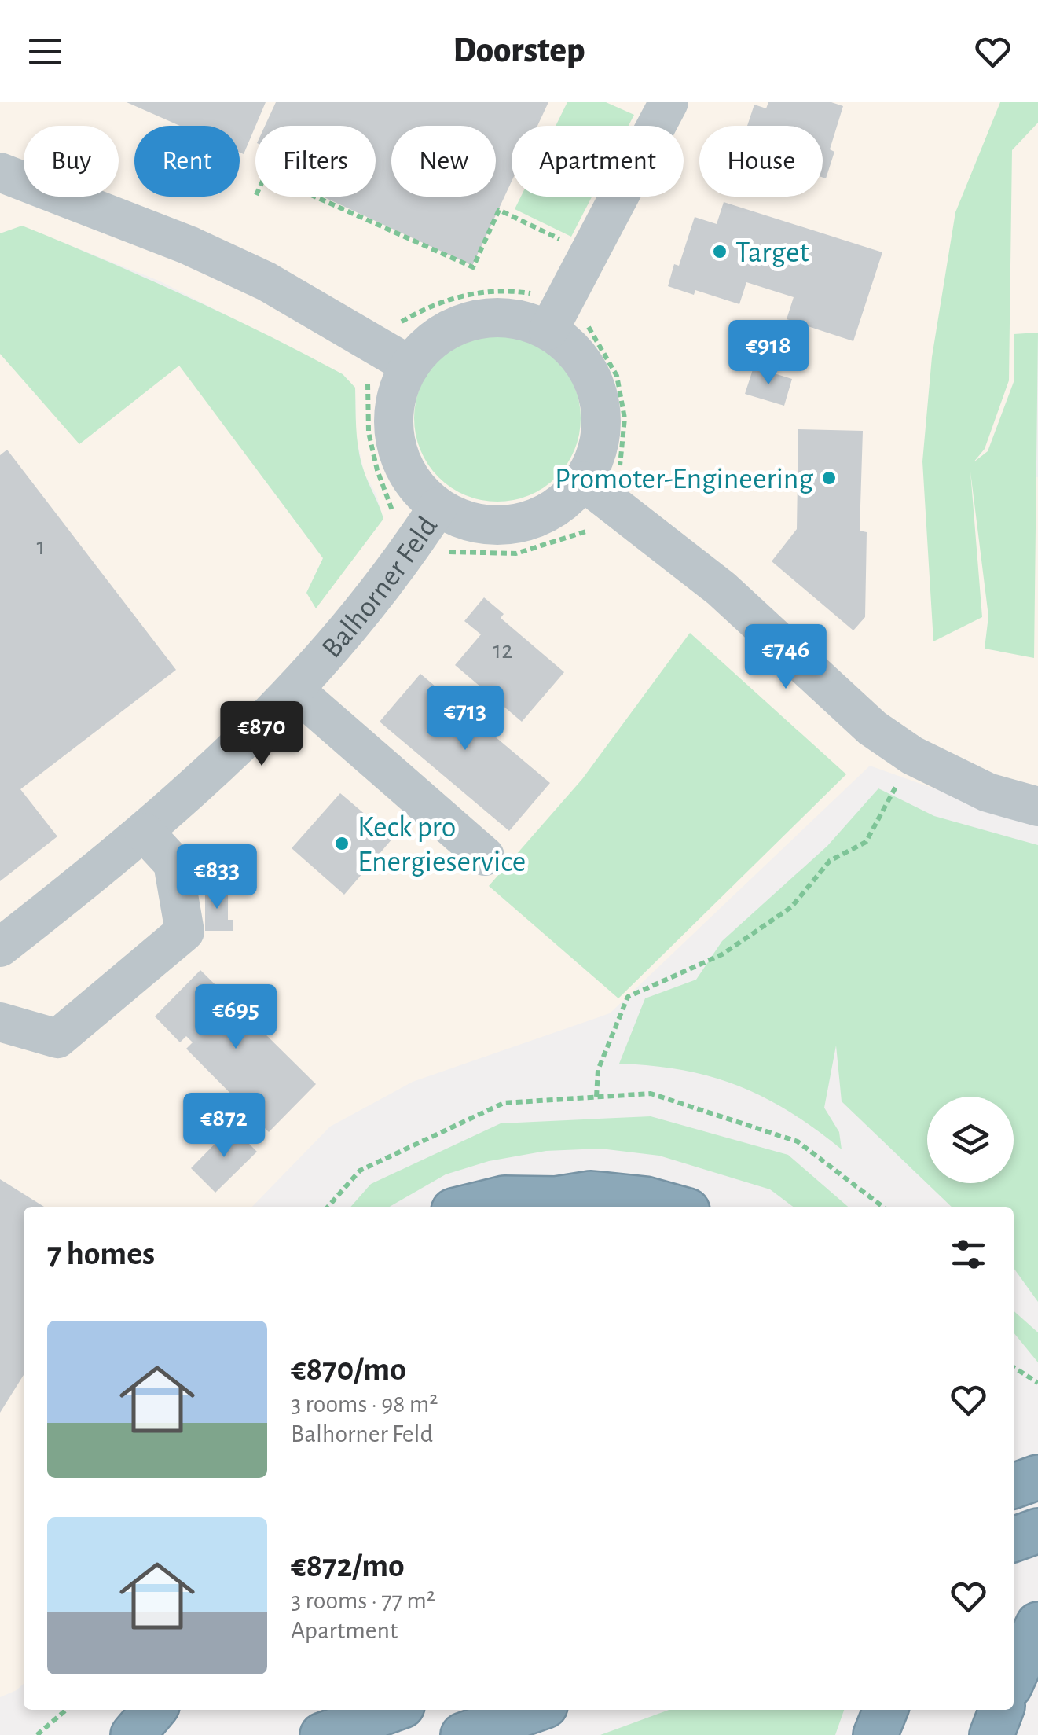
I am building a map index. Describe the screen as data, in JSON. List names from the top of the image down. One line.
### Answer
{"streets":{"street":["Balhorner Feld"]},"places":["Target","Promoter-Engineering","Keck pro Energieservice"],"house_numbers":["1","12"],"page":{"header":"Doorstep","chip":["Buy","Rent","Filters","New","Apartment","House"],"price":["€918","€746","€713","€870","€833","€695","€872"],"heading":"7 homes","list":[{"name":"€870/mo","note":"3 rooms · 98 m² · Balhorner Feld"},{"name":"€872/mo","note":"3 rooms · 77 m² · Apartment"}]}}
